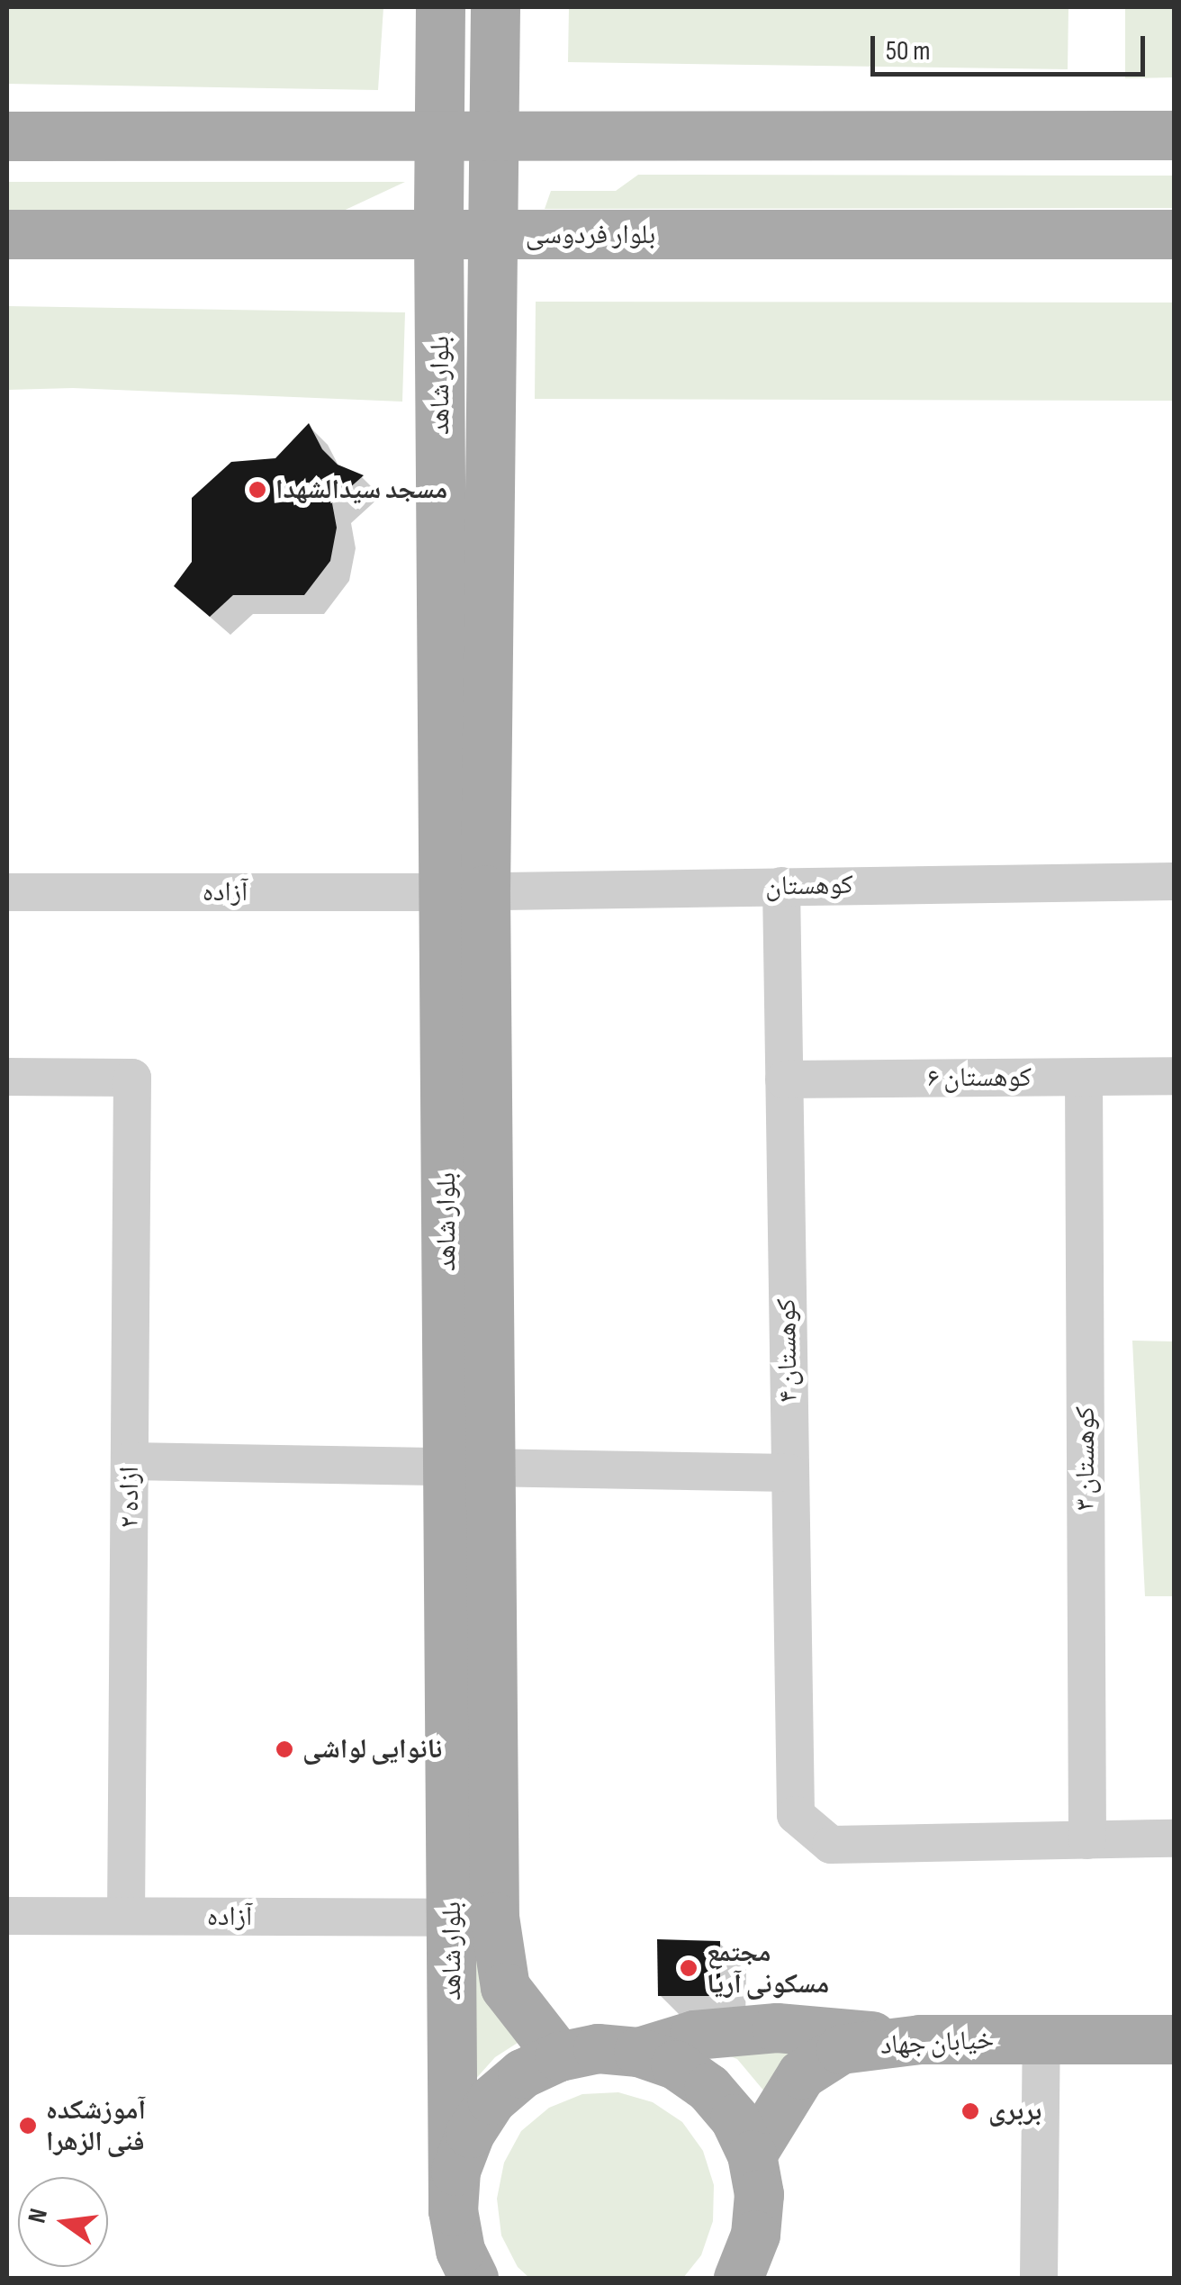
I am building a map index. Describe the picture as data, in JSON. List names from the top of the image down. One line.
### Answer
{"streets":{"main road":["بلوار فردوسی","بلوار شاهد","خیابان جهاد"],"street":["کوهستان","آزاده","کوهستان ۶","کوهستان ۴","کوهستان ۳","ازاده ۲"]},"crossings":[["بلوار فردوسی","بلوار شاهد"],["بلوار شاهد","کوهستان"],["بلوار شاهد","آزاده"],["کوهستان","آزاده"],["کوهستان","کوهستان ۴"],["آزاده","ازاده ۲"],["کوهستان ۶","کوهستان ۴"],["کوهستان ۶","کوهستان ۳"],["کوهستان ۴","کوهستان ۳"]],"places":["مسجد سیدالشهدا","نانوایی لواشی","مجتمع مسکونی آریا","بربری","آموزشکده فنی الزهرا"],"scale_bar":"50 m","north":"left"}
